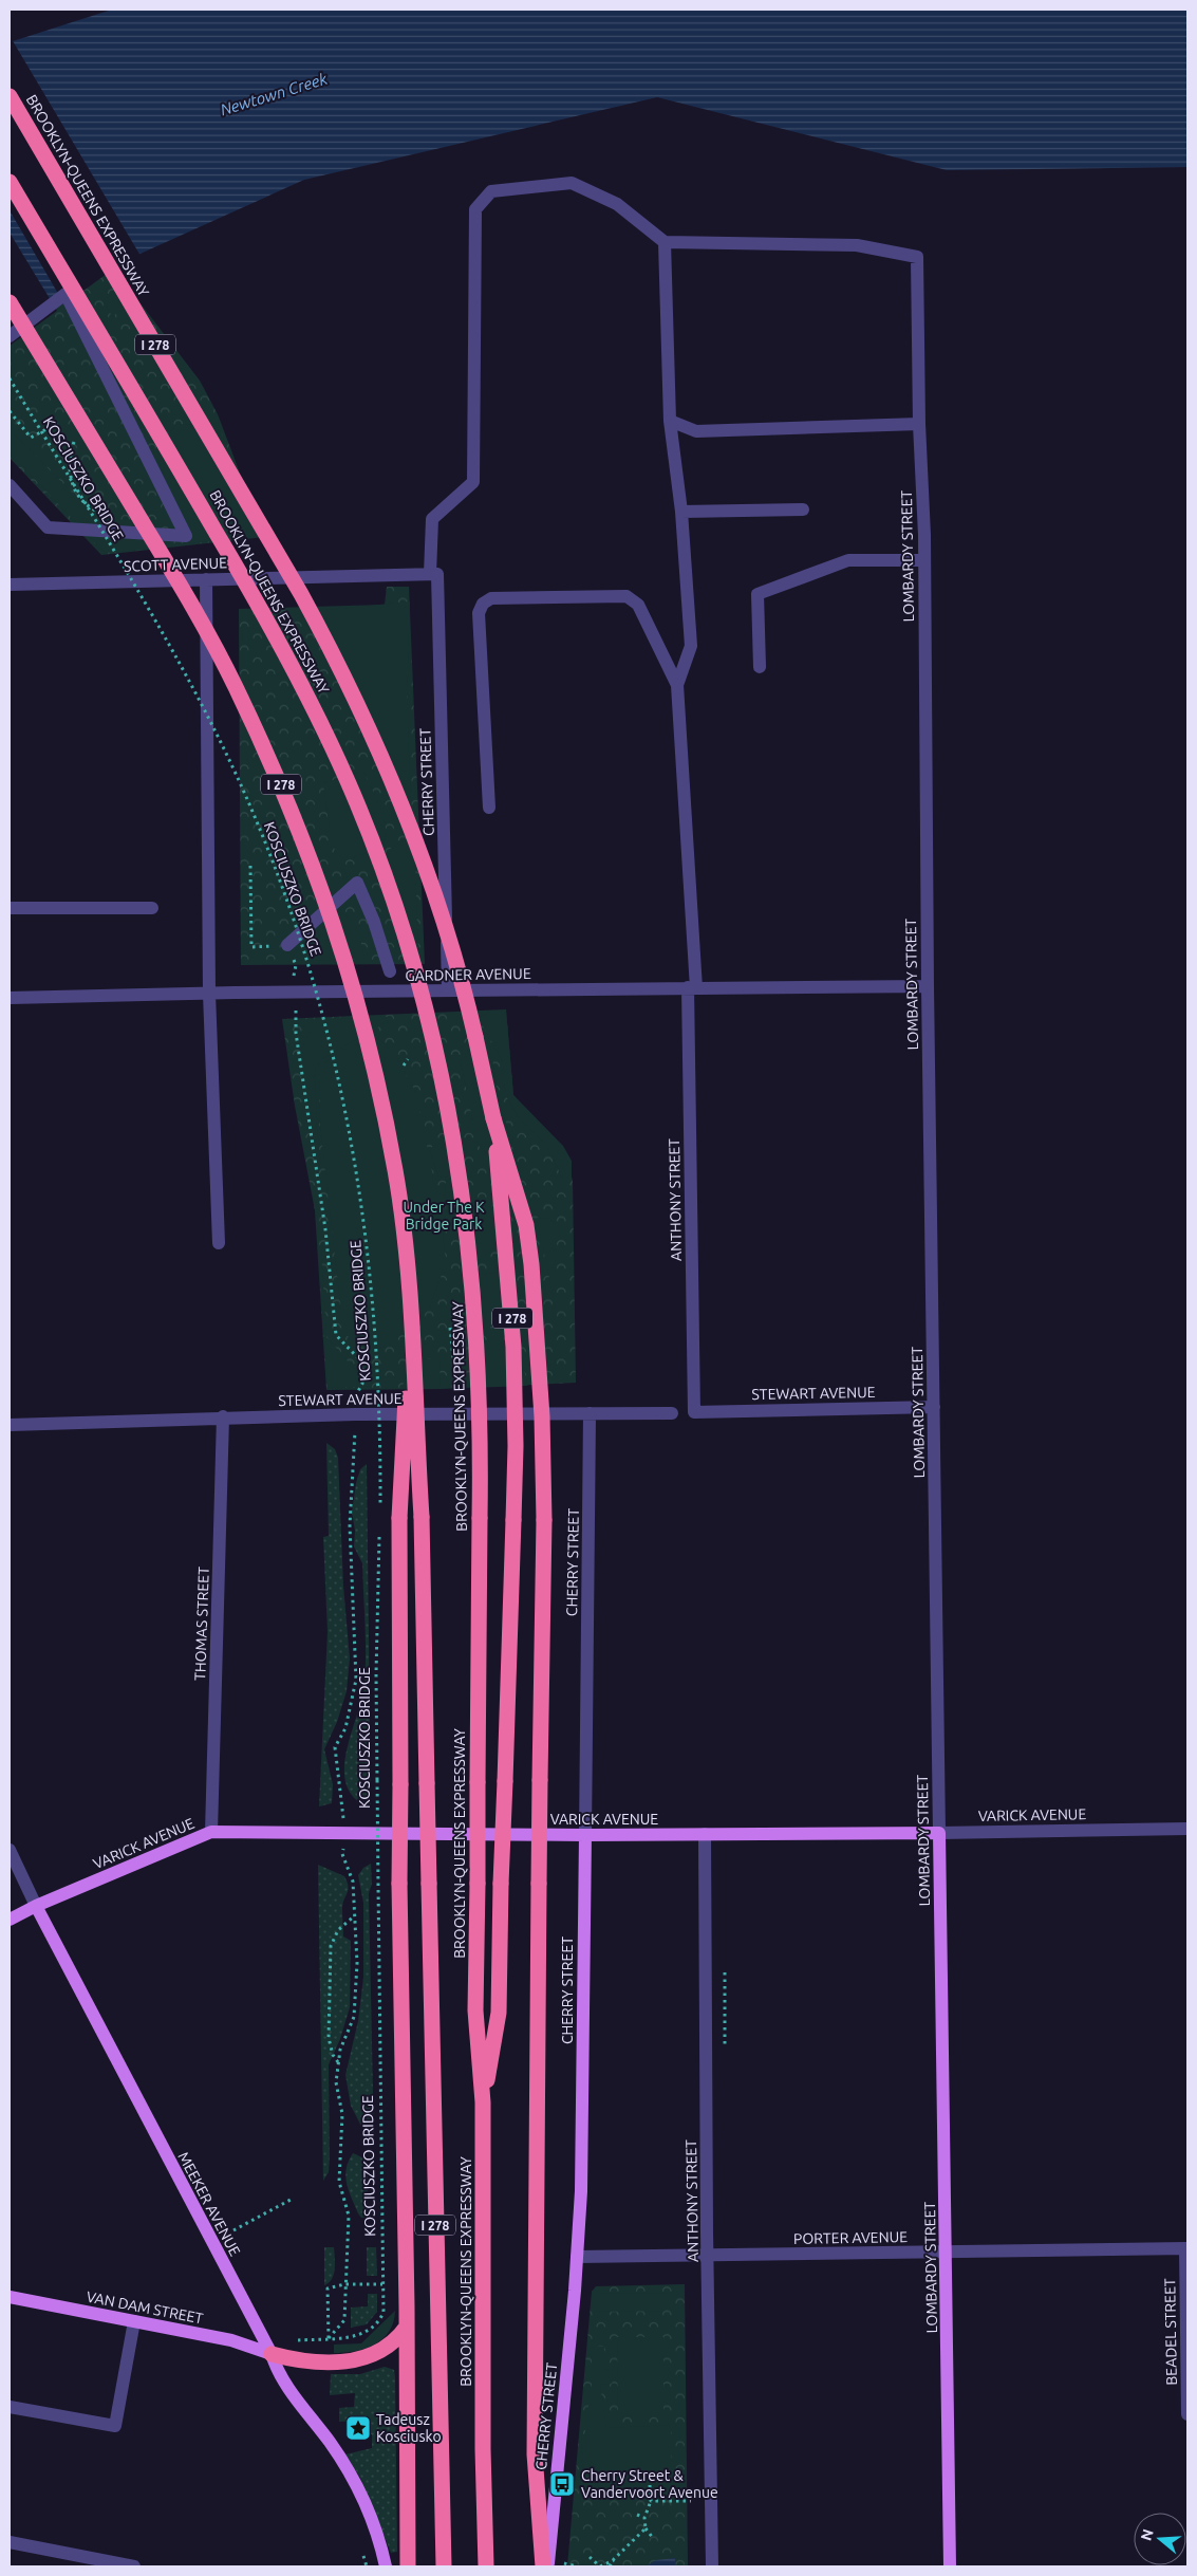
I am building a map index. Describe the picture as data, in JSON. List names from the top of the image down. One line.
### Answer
{"streets":{"highway":["BROOKLYN-QUEENS EXPRESSWAY","I 278"],"main road":["LOMBARDY STREET","CHERRY STREET","VARICK AVENUE","MEEKER AVENUE","VAN DAM STREET"],"street":["SCOTT AVENUE","GARDNER AVENUE","ANTHONY STREET","STEWART AVENUE","THOMAS STREET","PORTER AVENUE","BEADEL STREET"],"path":["KOSCIUSZKO BRIDGE"]},"crossings":[["BROOKLYN-QUEENS EXPRESSWAY","I 278"],["LOMBARDY STREET","CHERRY STREET"],["LOMBARDY STREET","GARDNER AVENUE"],["LOMBARDY STREET","STEWART AVENUE"],["LOMBARDY STREET","VARICK AVENUE"],["LOMBARDY STREET","PORTER AVENUE"],["SCOTT AVENUE","CHERRY STREET"],["CHERRY STREET","GARDNER AVENUE"],["CHERRY STREET","STEWART AVENUE"],["CHERRY STREET","VARICK AVENUE"],["CHERRY STREET","PORTER AVENUE"],["GARDNER AVENUE","ANTHONY STREET"],["ANTHONY STREET","STEWART AVENUE"],["ANTHONY STREET","VARICK AVENUE"],["ANTHONY STREET","PORTER AVENUE"],["STEWART AVENUE","THOMAS STREET"],["THOMAS STREET","VARICK AVENUE"],["VARICK AVENUE","MEEKER AVENUE"],["MEEKER AVENUE","VAN DAM STREET"],["PORTER AVENUE","BEADEL STREET"]],"water":["Newtown Creek"],"parks":["Under The K Bridge Park"],"places":{"place":["Tadeusz Kosciusko"],"bus stop":["Cherry Street & Vandervoort Avenue"]},"north":"left"}
